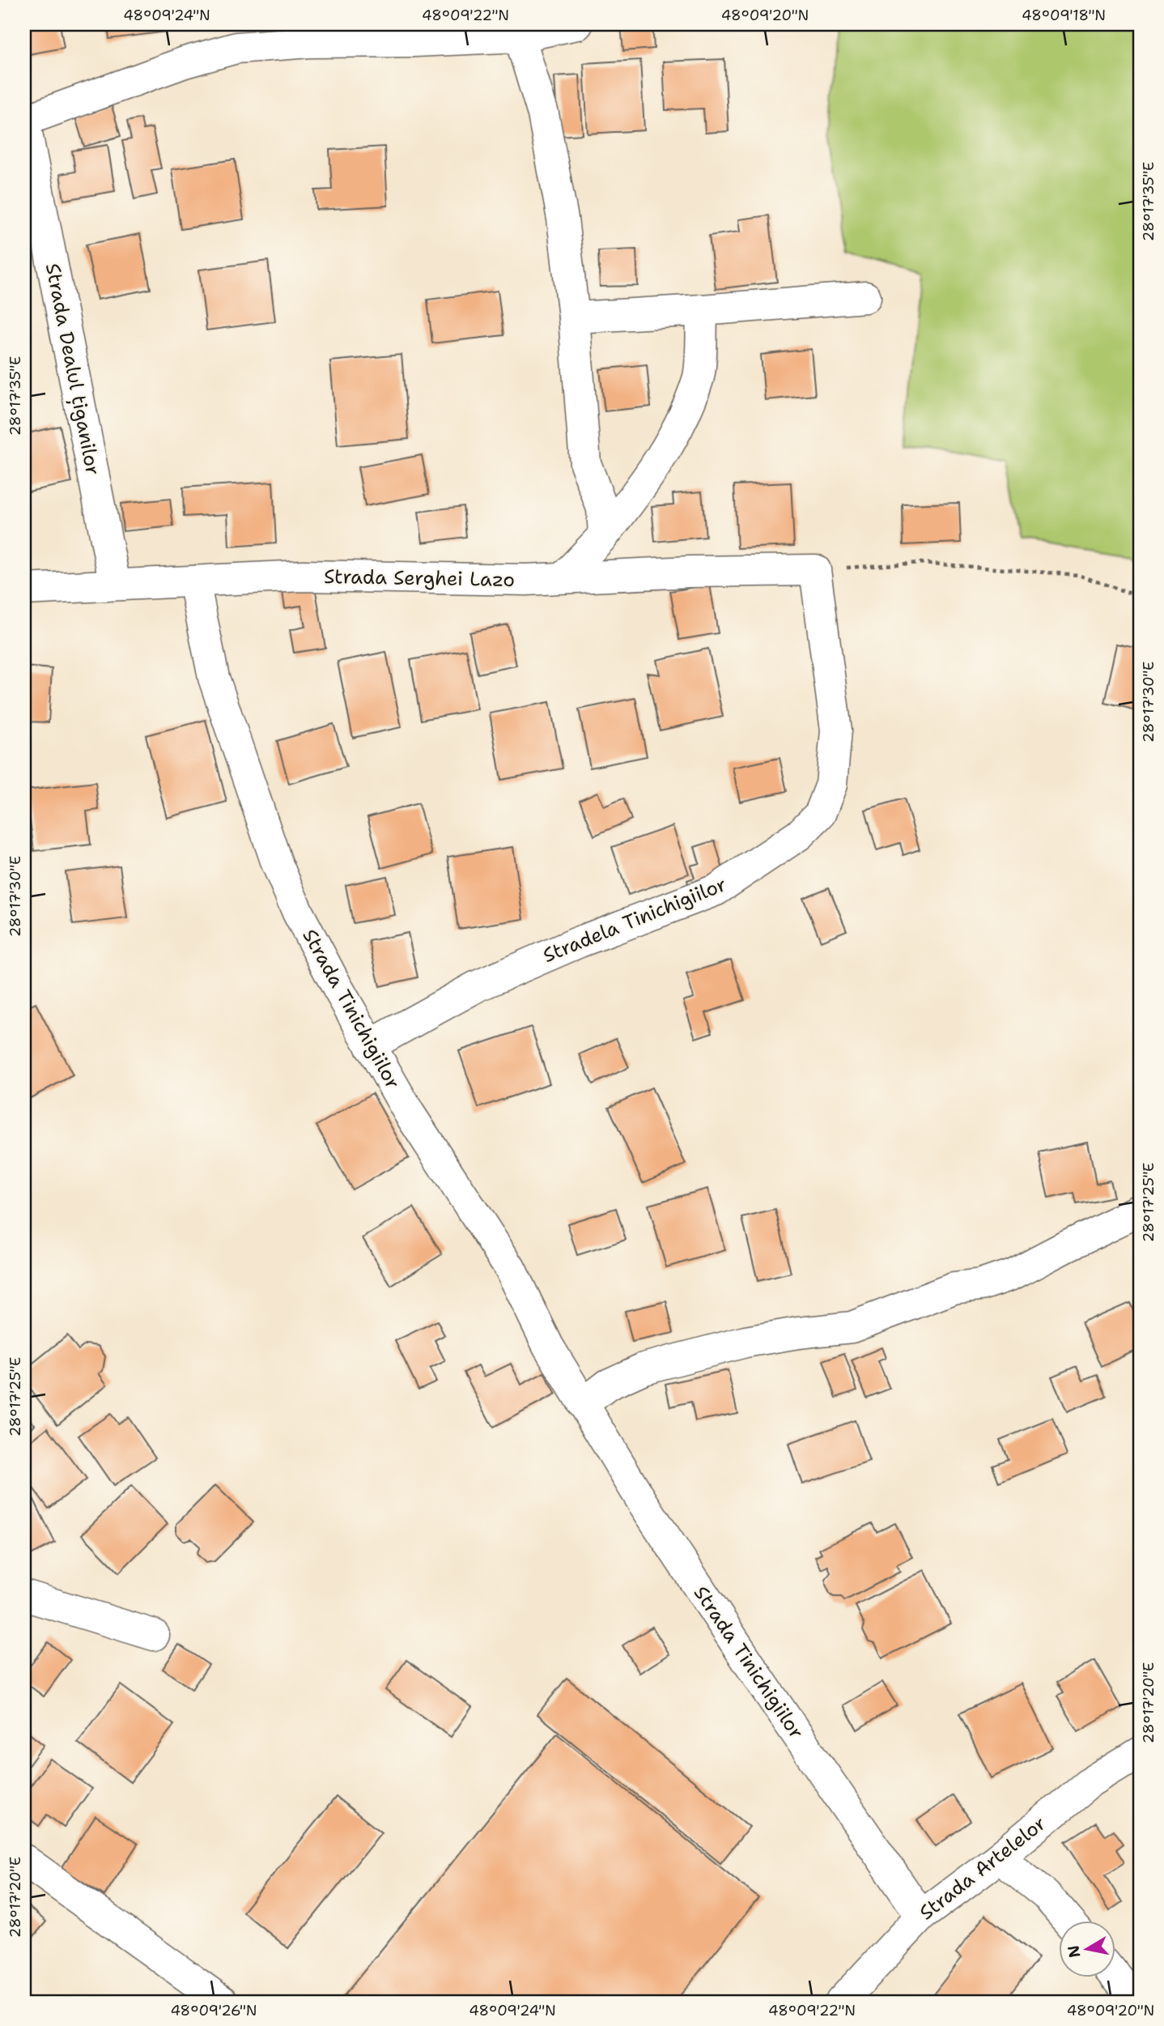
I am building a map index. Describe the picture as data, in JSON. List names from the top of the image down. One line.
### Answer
{"streets":{"street":["Strada Dealul țiganilor","Strada Serghei Lazo","Stradela Tinichigiilor","Strada Tinichigiilor","Strada Artelelor"]},"crossings":[["Strada Dealul țiganilor","Strada Serghei Lazo"],["Strada Serghei Lazo","Stradela Tinichigiilor"],["Strada Serghei Lazo","Strada Tinichigiilor"],["Stradela Tinichigiilor","Strada Tinichigiilor"],["Strada Tinichigiilor","Strada Artelelor"]],"north":"left","coordinates":["48°09'24\"N","48°09'22\"N","48°09'20\"N","48°09'18\"N","28°17'35\"E","28°17'30\"E","28°17'25\"E","28°17'20\"E","48°09'26\"N"]}
